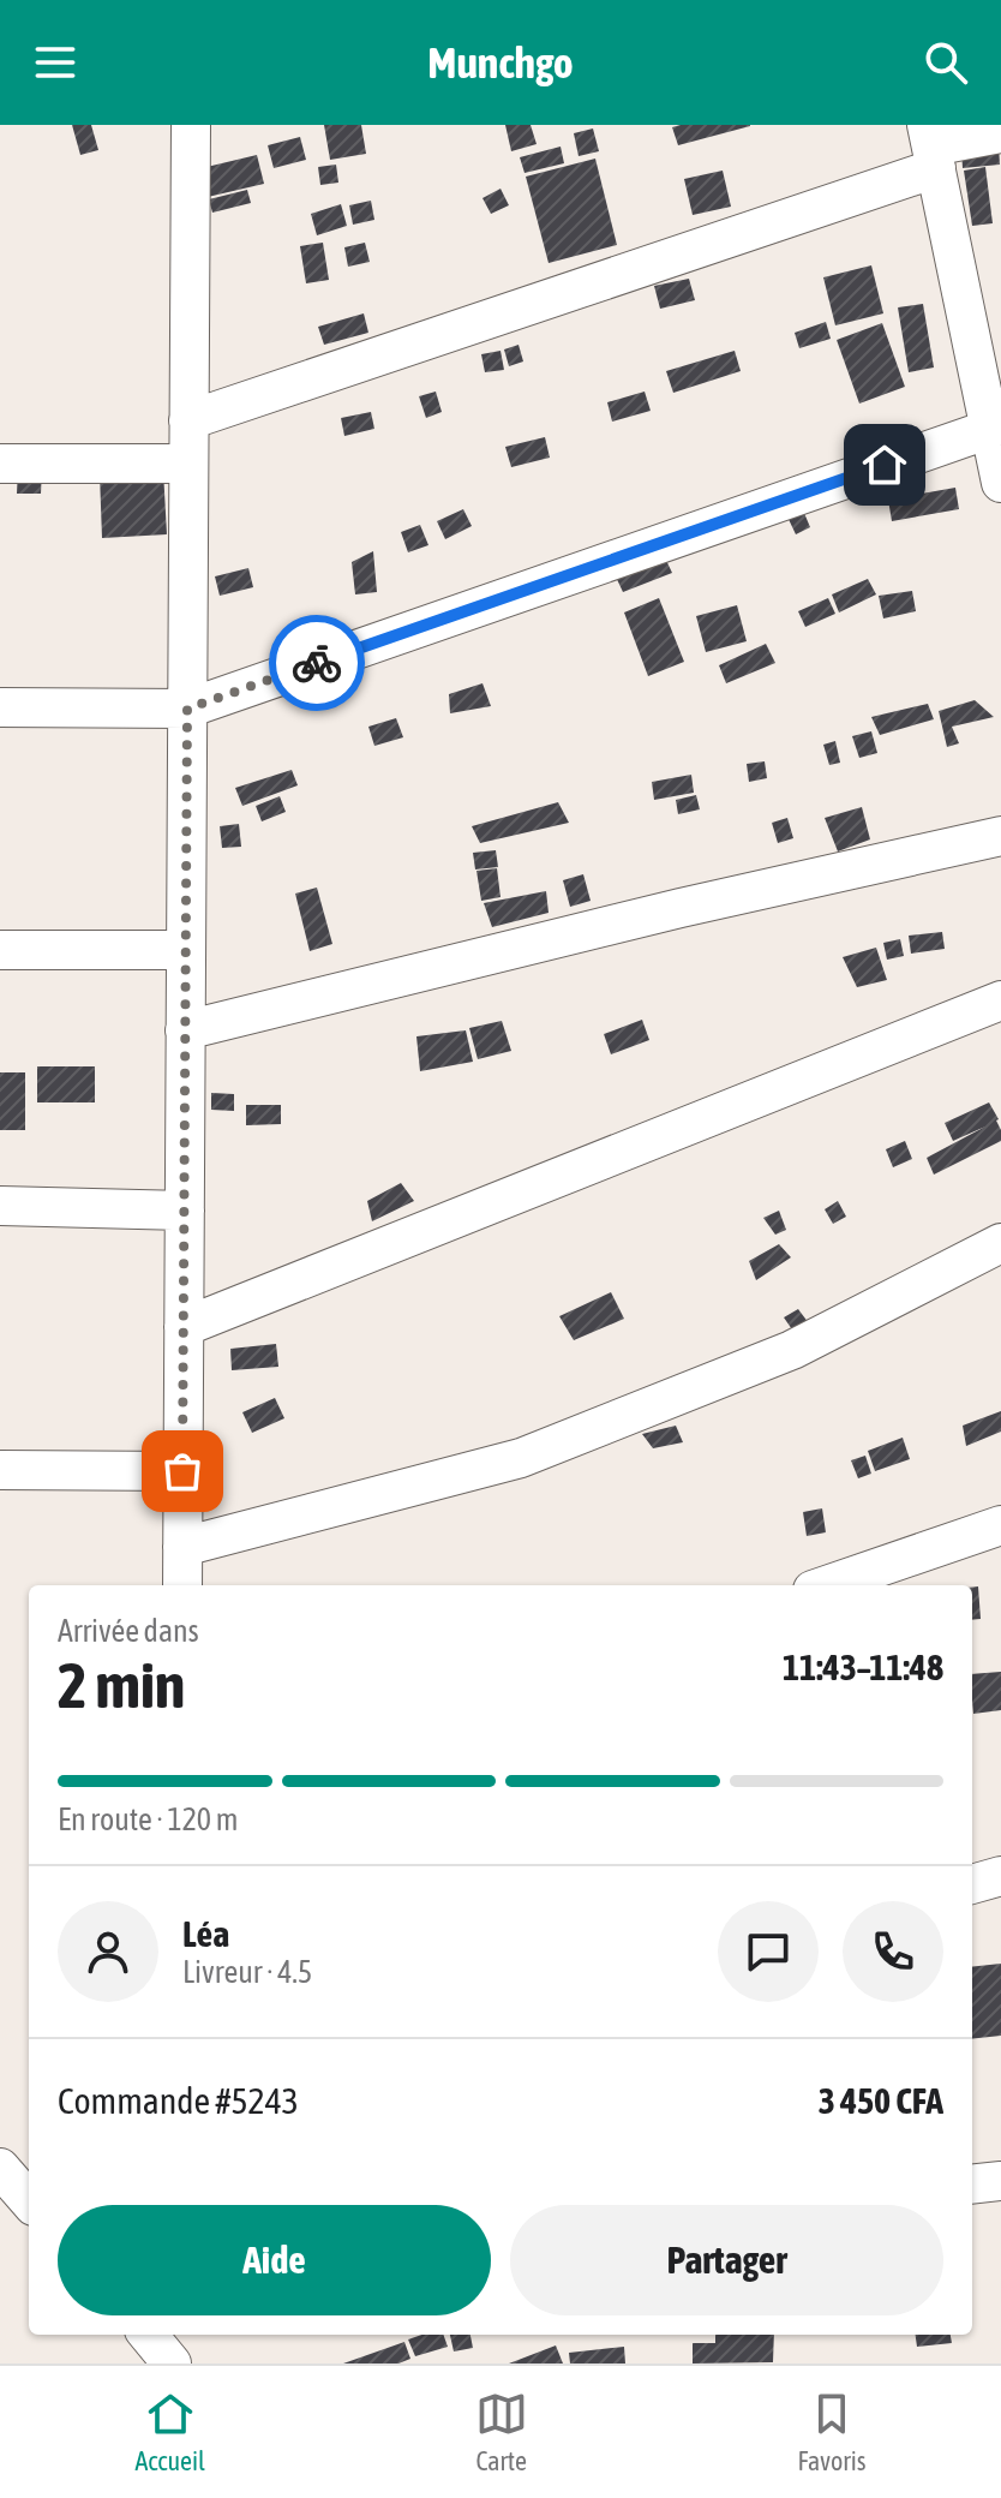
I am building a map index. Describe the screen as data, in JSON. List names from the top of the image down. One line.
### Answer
{"page":{"header":"Munchgo","heading":["2 min","Arrivée dans","11:43–11:48"],"panel":["Léa","Livreur · 4.5","Commande #5243","3 450 CFA"],"bar":"En route · 120 m","buttons":["Aide","Partager"],"tabs":["Accueil","Carte","Favoris"]}}
